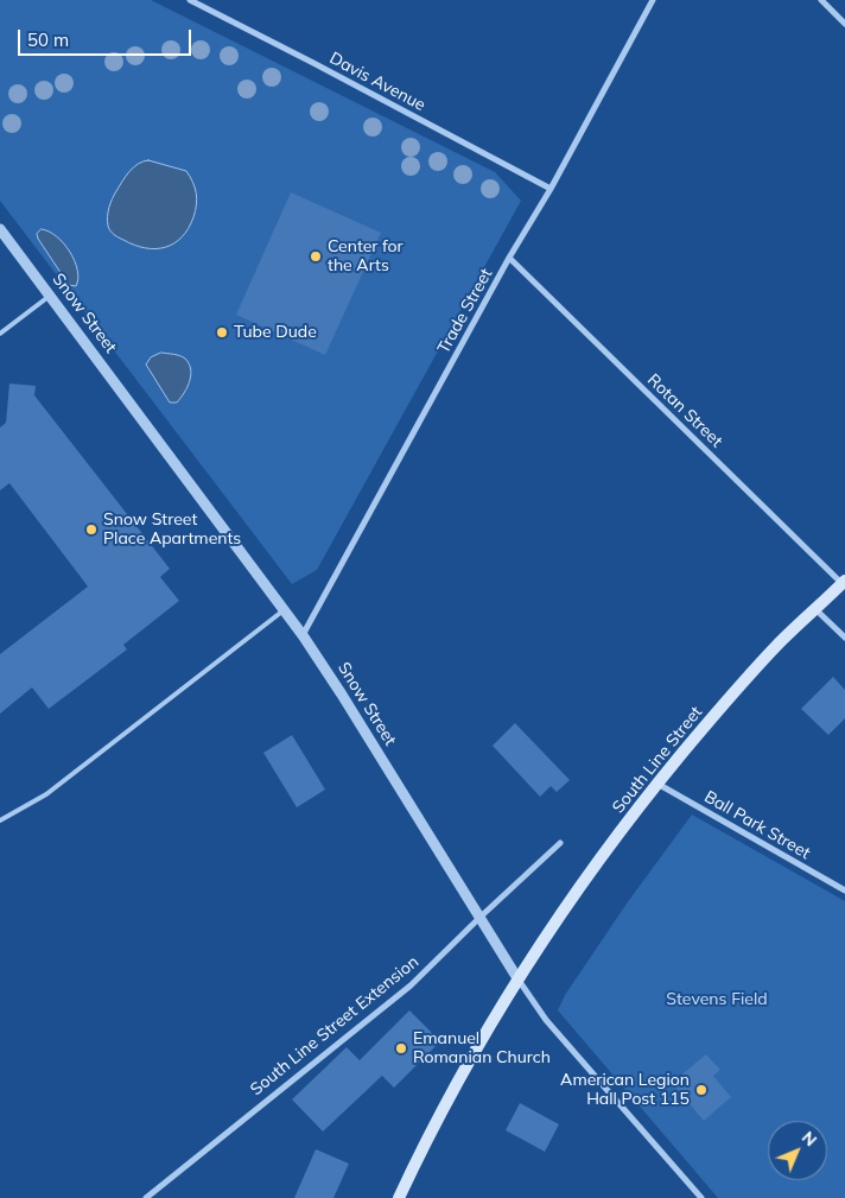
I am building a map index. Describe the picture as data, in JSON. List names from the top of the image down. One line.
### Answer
{"streets":{"main road":["South Line Street"],"street":["Davis Avenue","Trade Street","Snow Street","Rotan Street","Ball Park Street","South Line Street Extension"]},"crossings":[["Davis Avenue","Trade Street"],["Trade Street","Snow Street"],["Trade Street","Rotan Street"],["Snow Street","South Line Street"],["Snow Street","South Line Street Extension"],["Rotan Street","South Line Street"],["South Line Street","Ball Park Street"]],"parks":["Stevens Field"],"places":["Center for the Arts","Tube Dude","Snow Street Place Apartments","Emanuel Romanian Church","American Legion Hall Post 115"],"scale_bar":"50 m","north":"top right"}
